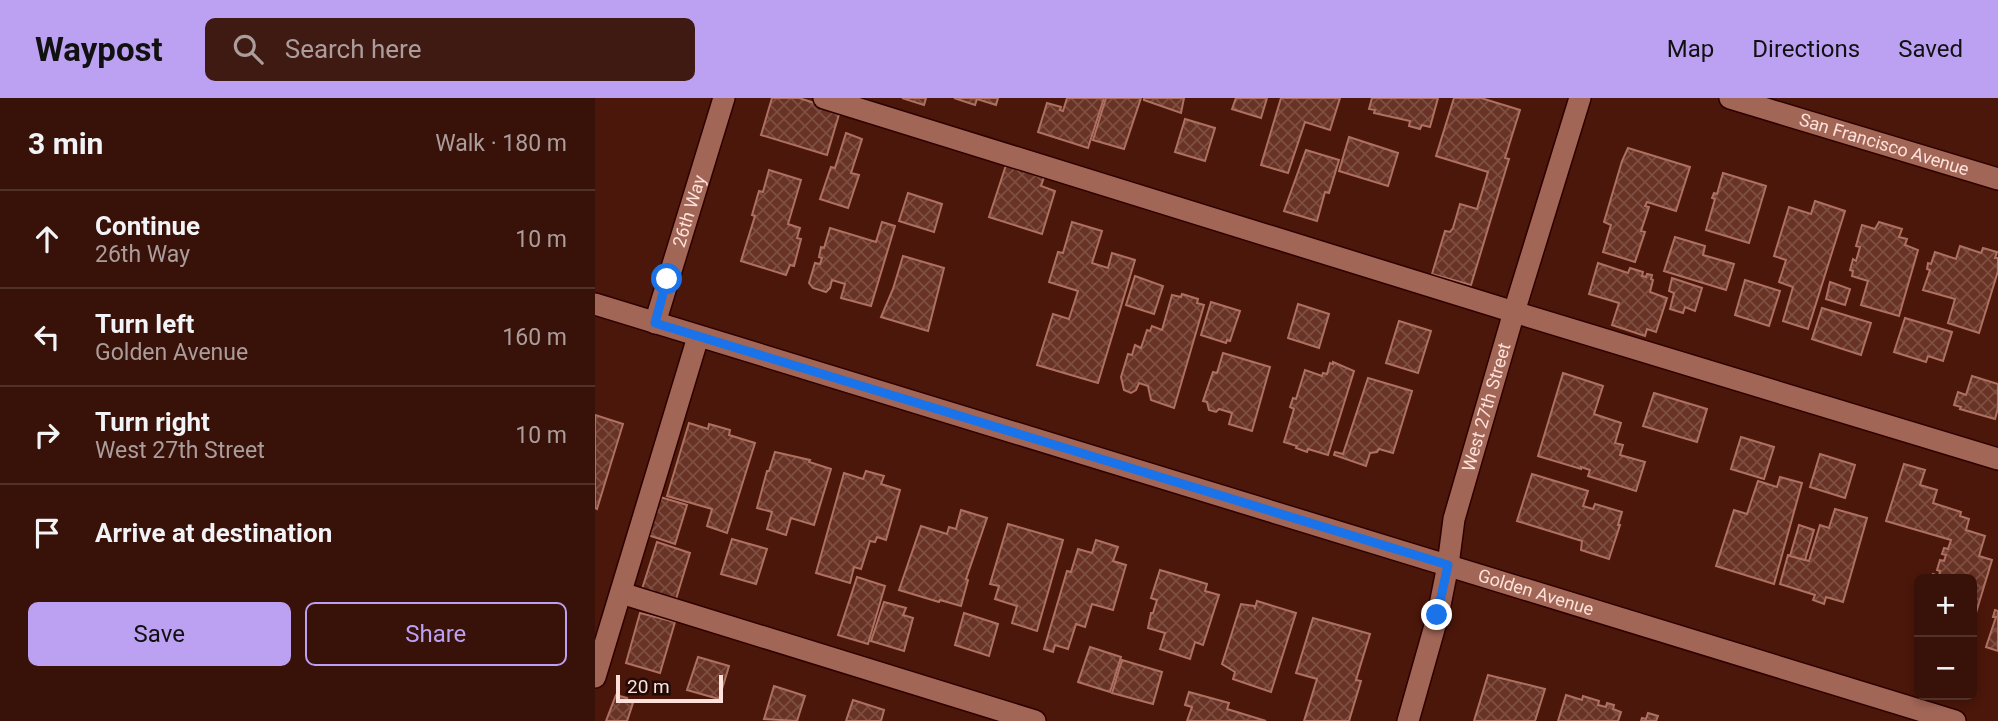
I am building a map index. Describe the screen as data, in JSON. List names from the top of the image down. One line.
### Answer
{"streets":{"street":["San Francisco Avenue","26th Way","West 27th Street","Golden Avenue"]},"crossings":[["26th Way","Golden Avenue"],["West 27th Street","Golden Avenue"]],"scale_bar":"20 m","page":{"header":"Waypost","search":"Search here","nav":["Map","Directions","Saved"],"heading":["3 min","Walk · 180 m"],"list":[["Continue","26th Way","10 m"],["Turn left","Golden Avenue","160 m"],["Turn right","West 27th Street","10 m"],"Arrive at destination"],"map_buttons":["+","−"],"buttons":["Save","Share"],"scale":"20 m"}}
